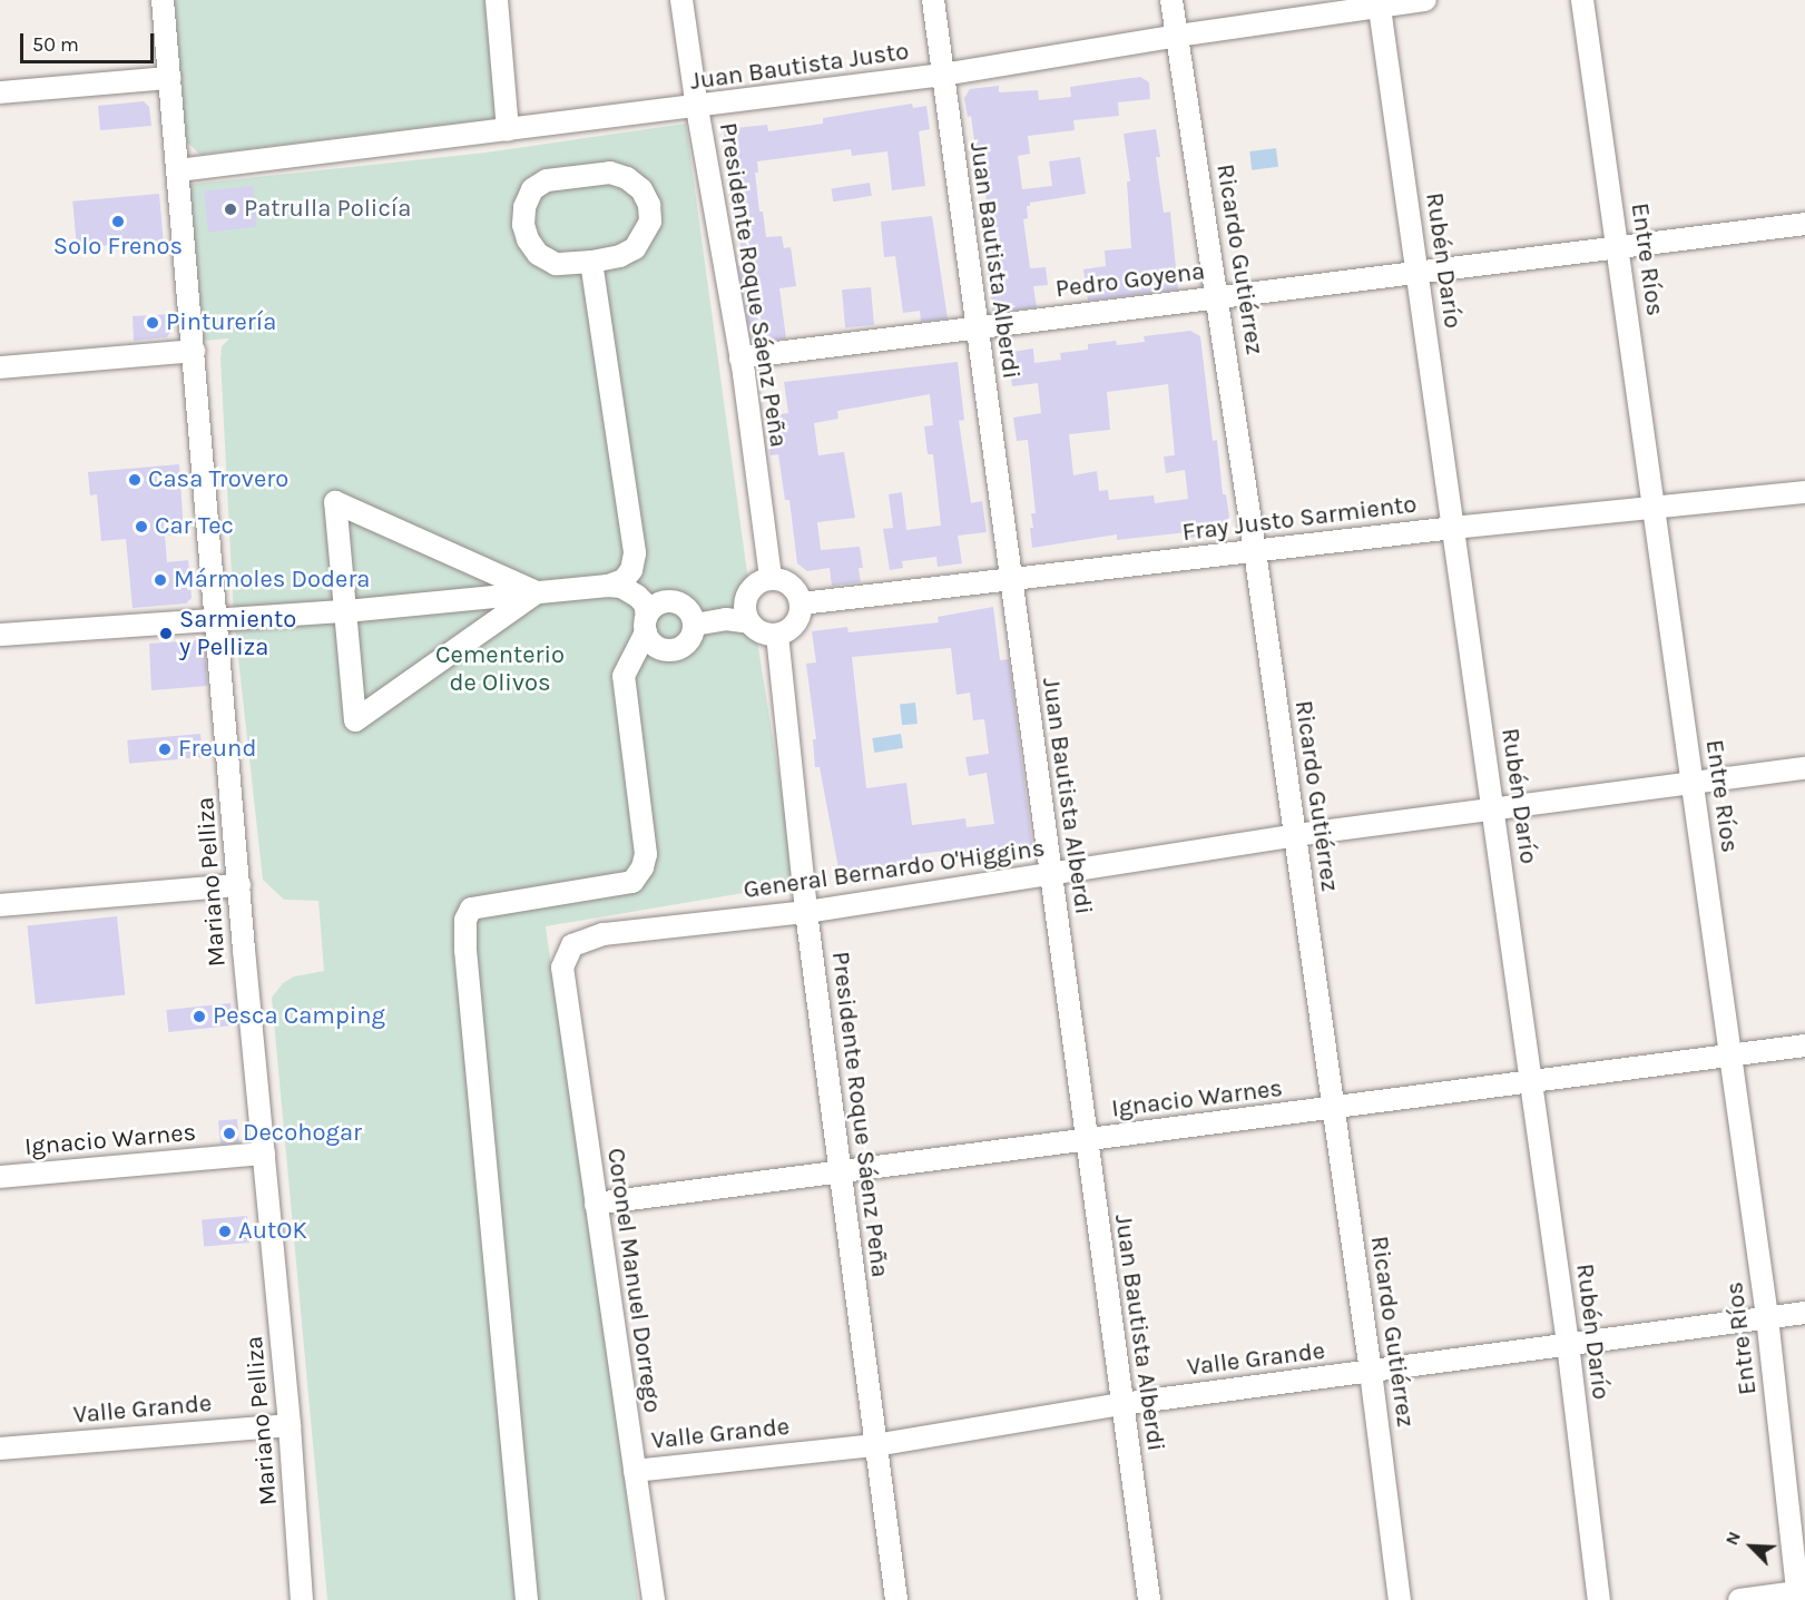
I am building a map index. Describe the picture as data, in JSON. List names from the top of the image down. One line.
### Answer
{"streets":{"street":["Juan Bautista Justo","Ricardo Gutiérrez","Entre Ríos","Juan Bautista Alberdi","Rubén Darío","Pedro Goyena","Presidente Roque Sáenz Peña","Fray Justo Sarmiento","General Bernardo O'Higgins","Mariano Pelliza","Ignacio Warnes","Coronel Manuel Dorrego","Valle Grande"]},"crossings":[["Juan Bautista Justo","Ricardo Gutiérrez"],["Juan Bautista Justo","Juan Bautista Alberdi"],["Juan Bautista Justo","Rubén Darío"],["Juan Bautista Justo","Presidente Roque Sáenz Peña"],["Juan Bautista Justo","Mariano Pelliza"],["Ricardo Gutiérrez","Pedro Goyena"],["Ricardo Gutiérrez","Fray Justo Sarmiento"],["Ricardo Gutiérrez","General Bernardo O'Higgins"],["Ricardo Gutiérrez","Ignacio Warnes"],["Ricardo Gutiérrez","Valle Grande"],["Entre Ríos","Pedro Goyena"],["Entre Ríos","Fray Justo Sarmiento"],["Entre Ríos","General Bernardo O'Higgins"],["Entre Ríos","Ignacio Warnes"],["Entre Ríos","Valle Grande"],["Juan Bautista Alberdi","Pedro Goyena"],["Juan Bautista Alberdi","Fray Justo Sarmiento"],["Juan Bautista Alberdi","General Bernardo O'Higgins"],["Juan Bautista Alberdi","Ignacio Warnes"],["Juan Bautista Alberdi","Valle Grande"],["Rubén Darío","Pedro Goyena"],["Rubén Darío","Fray Justo Sarmiento"],["Rubén Darío","General Bernardo O'Higgins"],["Rubén Darío","Ignacio Warnes"],["Rubén Darío","Valle Grande"],["Pedro Goyena","Presidente Roque Sáenz Peña"],["Presidente Roque Sáenz Peña","Fray Justo Sarmiento"],["Presidente Roque Sáenz Peña","General Bernardo O'Higgins"],["Presidente Roque Sáenz Peña","Ignacio Warnes"],["Presidente Roque Sáenz Peña","Valle Grande"],["General Bernardo O'Higgins","Coronel Manuel Dorrego"],["Mariano Pelliza","Ignacio Warnes"],["Mariano Pelliza","Valle Grande"],["Ignacio Warnes","Coronel Manuel Dorrego"],["Coronel Manuel Dorrego","Valle Grande"]],"parks":["Cementerio de Olivos"],"places":["Patrulla Policía","Solo Frenos","Pinturería","Casa Trovero","Car Tec","Mármoles Dodera","Sarmiento y Pelliza","Freund","Pesca Camping","Decohogar","AutOK"],"scale_bar":"50 m","north":"top left"}
